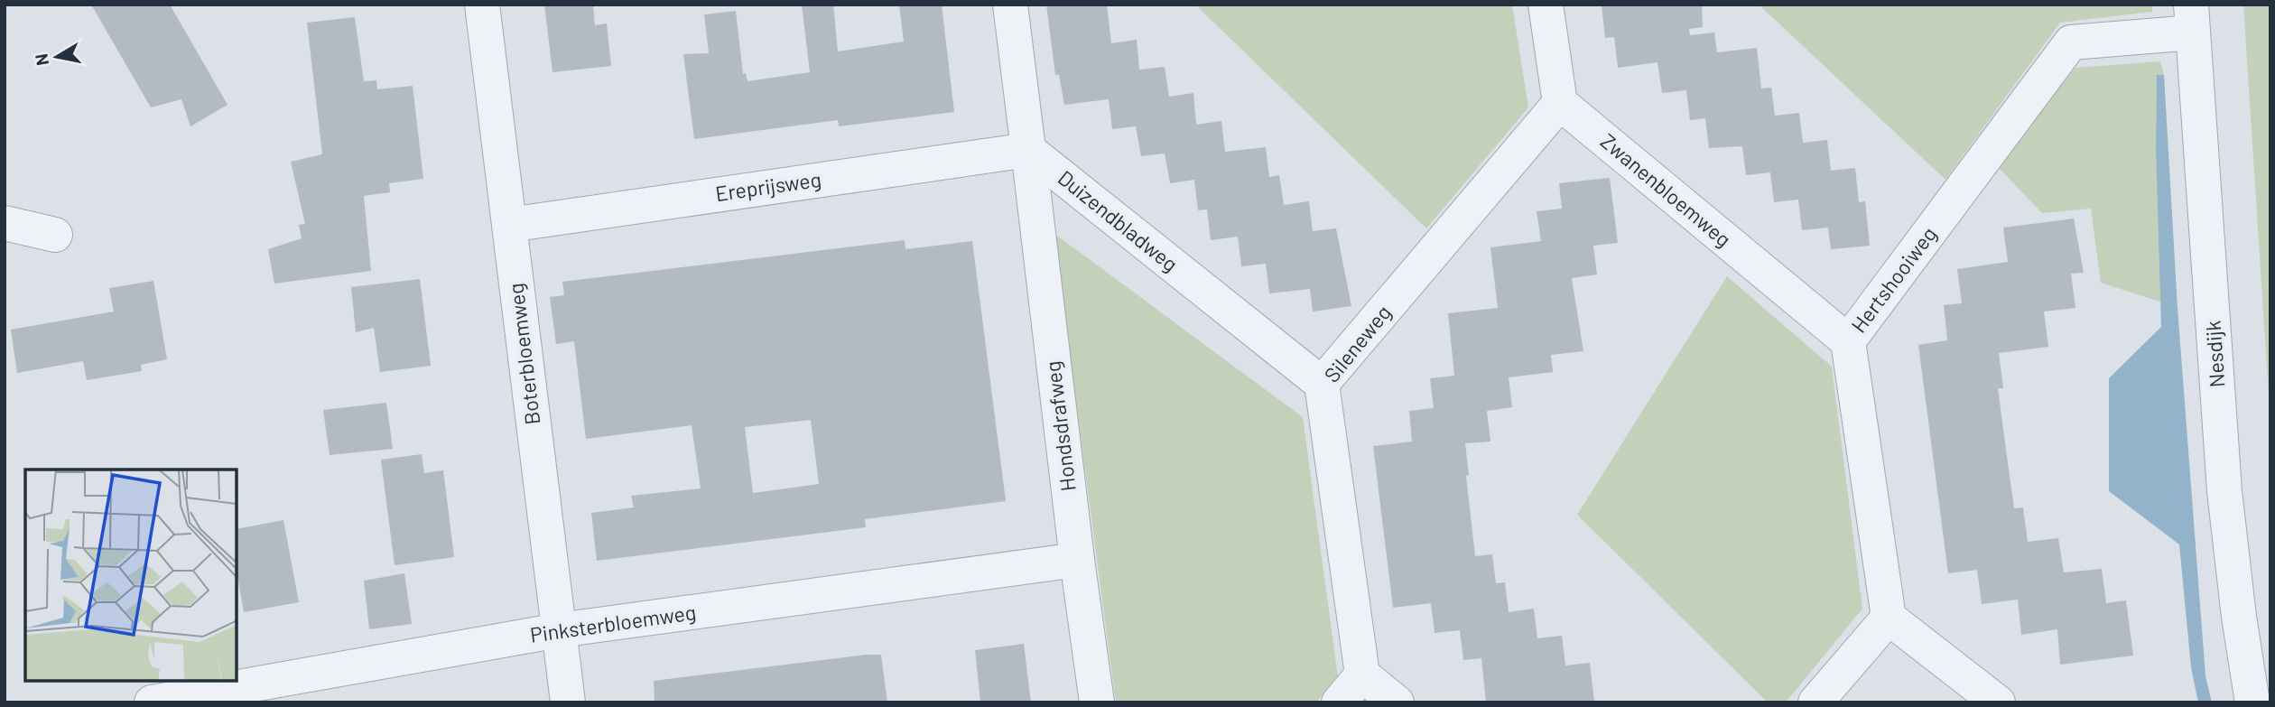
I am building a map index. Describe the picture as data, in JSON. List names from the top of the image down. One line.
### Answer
{"streets":{"street":["Ereprijsweg","Zwanenbloemweg","Duizendbladweg","Hertshooiweg","Sileneweg","Boterbloemweg","Nesdijk","Hondsdrafweg","Pinksterbloemweg"]},"crossings":[["Ereprijsweg","Duizendbladweg"],["Ereprijsweg","Boterbloemweg"],["Ereprijsweg","Hondsdrafweg"],["Zwanenbloemweg","Hertshooiweg"],["Zwanenbloemweg","Sileneweg"],["Duizendbladweg","Sileneweg"],["Duizendbladweg","Hondsdrafweg"],["Hertshooiweg","Nesdijk"],["Boterbloemweg","Pinksterbloemweg"],["Hondsdrafweg","Pinksterbloemweg"]],"north":"left"}
